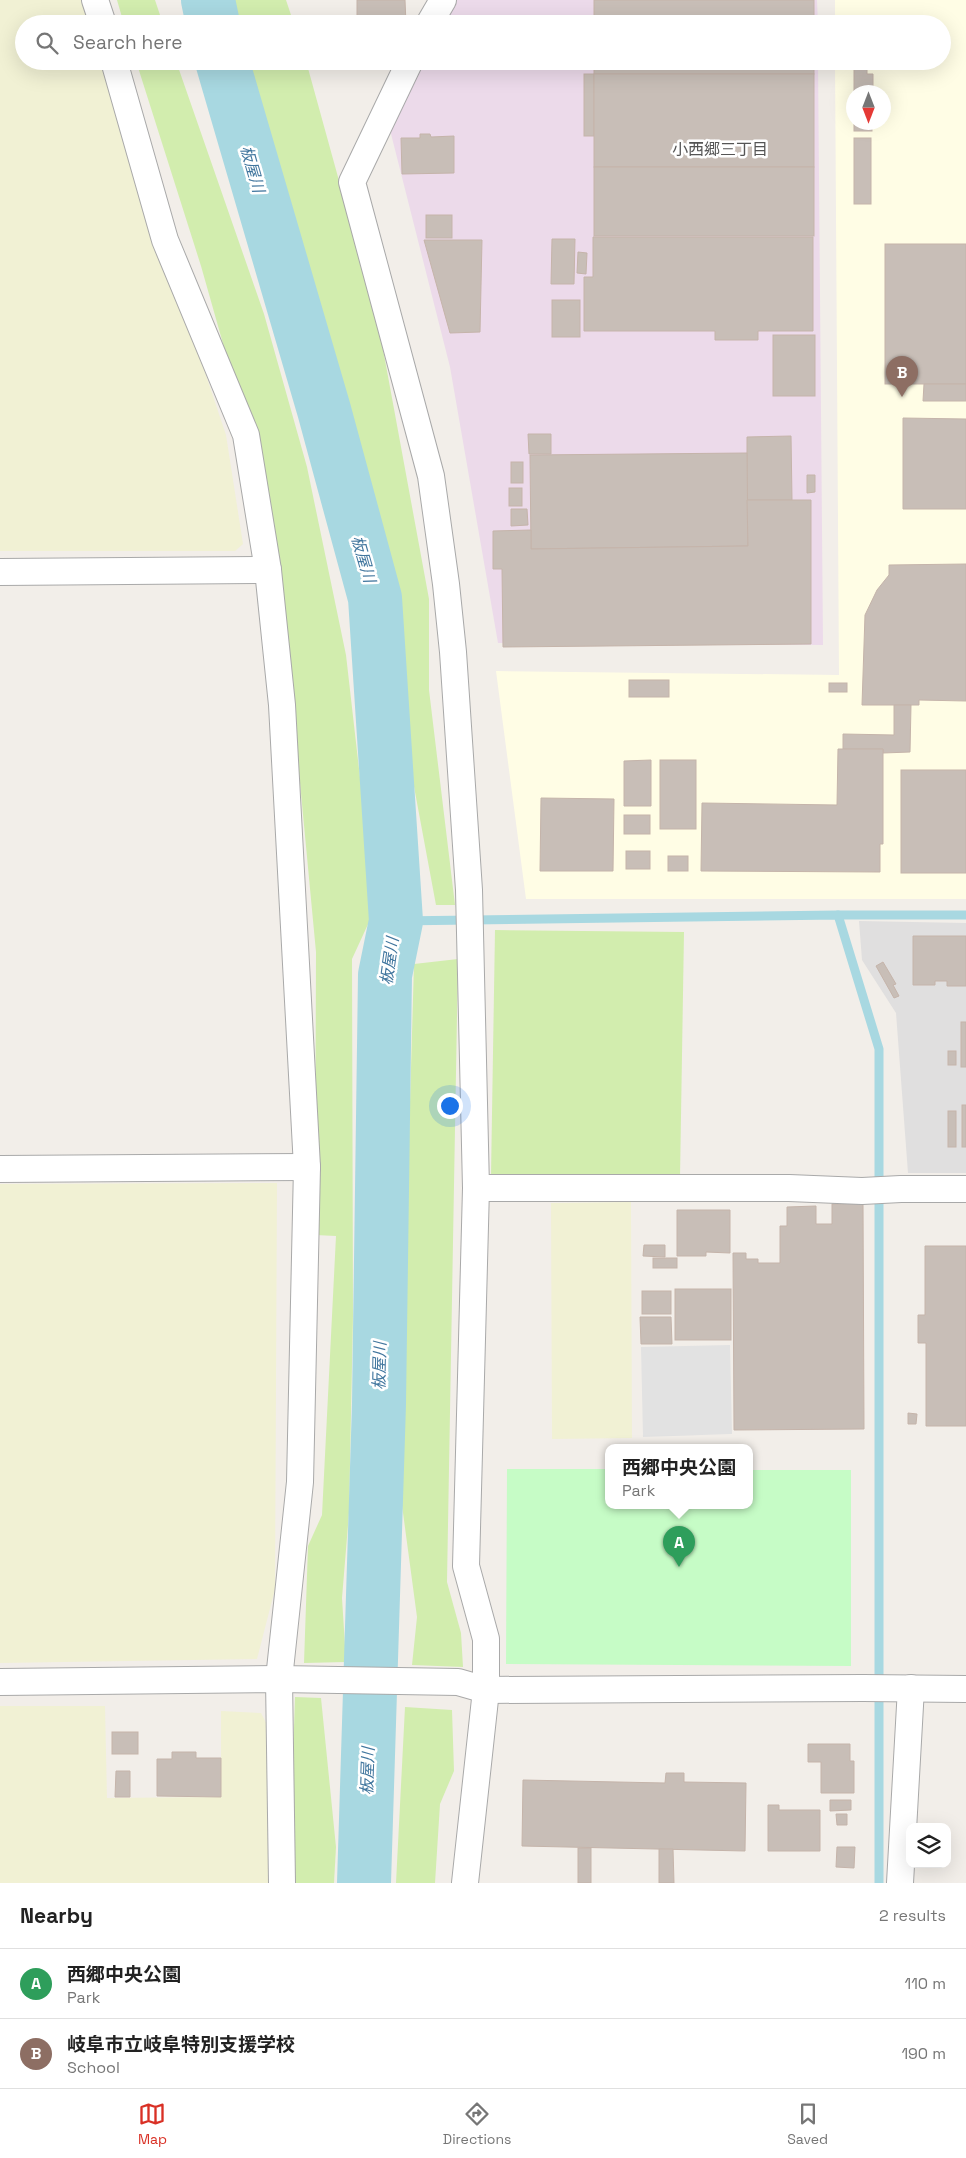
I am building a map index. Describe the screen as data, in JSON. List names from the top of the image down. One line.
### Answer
{"districts":["小西郷三丁目"],"water":["板屋川"],"north":"bottom","page":{"search":"Search here","pins":["B","A"],"popup":["西郷中央公園","Park"],"heading":["Nearby","2 results"],"list":[{"mark":"A","name":"西郷中央公園","note":"Park","value":"110 m"},{"mark":"B","name":"岐阜市立岐阜特別支援学校","note":"School","value":"190 m"}],"nav":["Map","Directions","Saved"]}}
